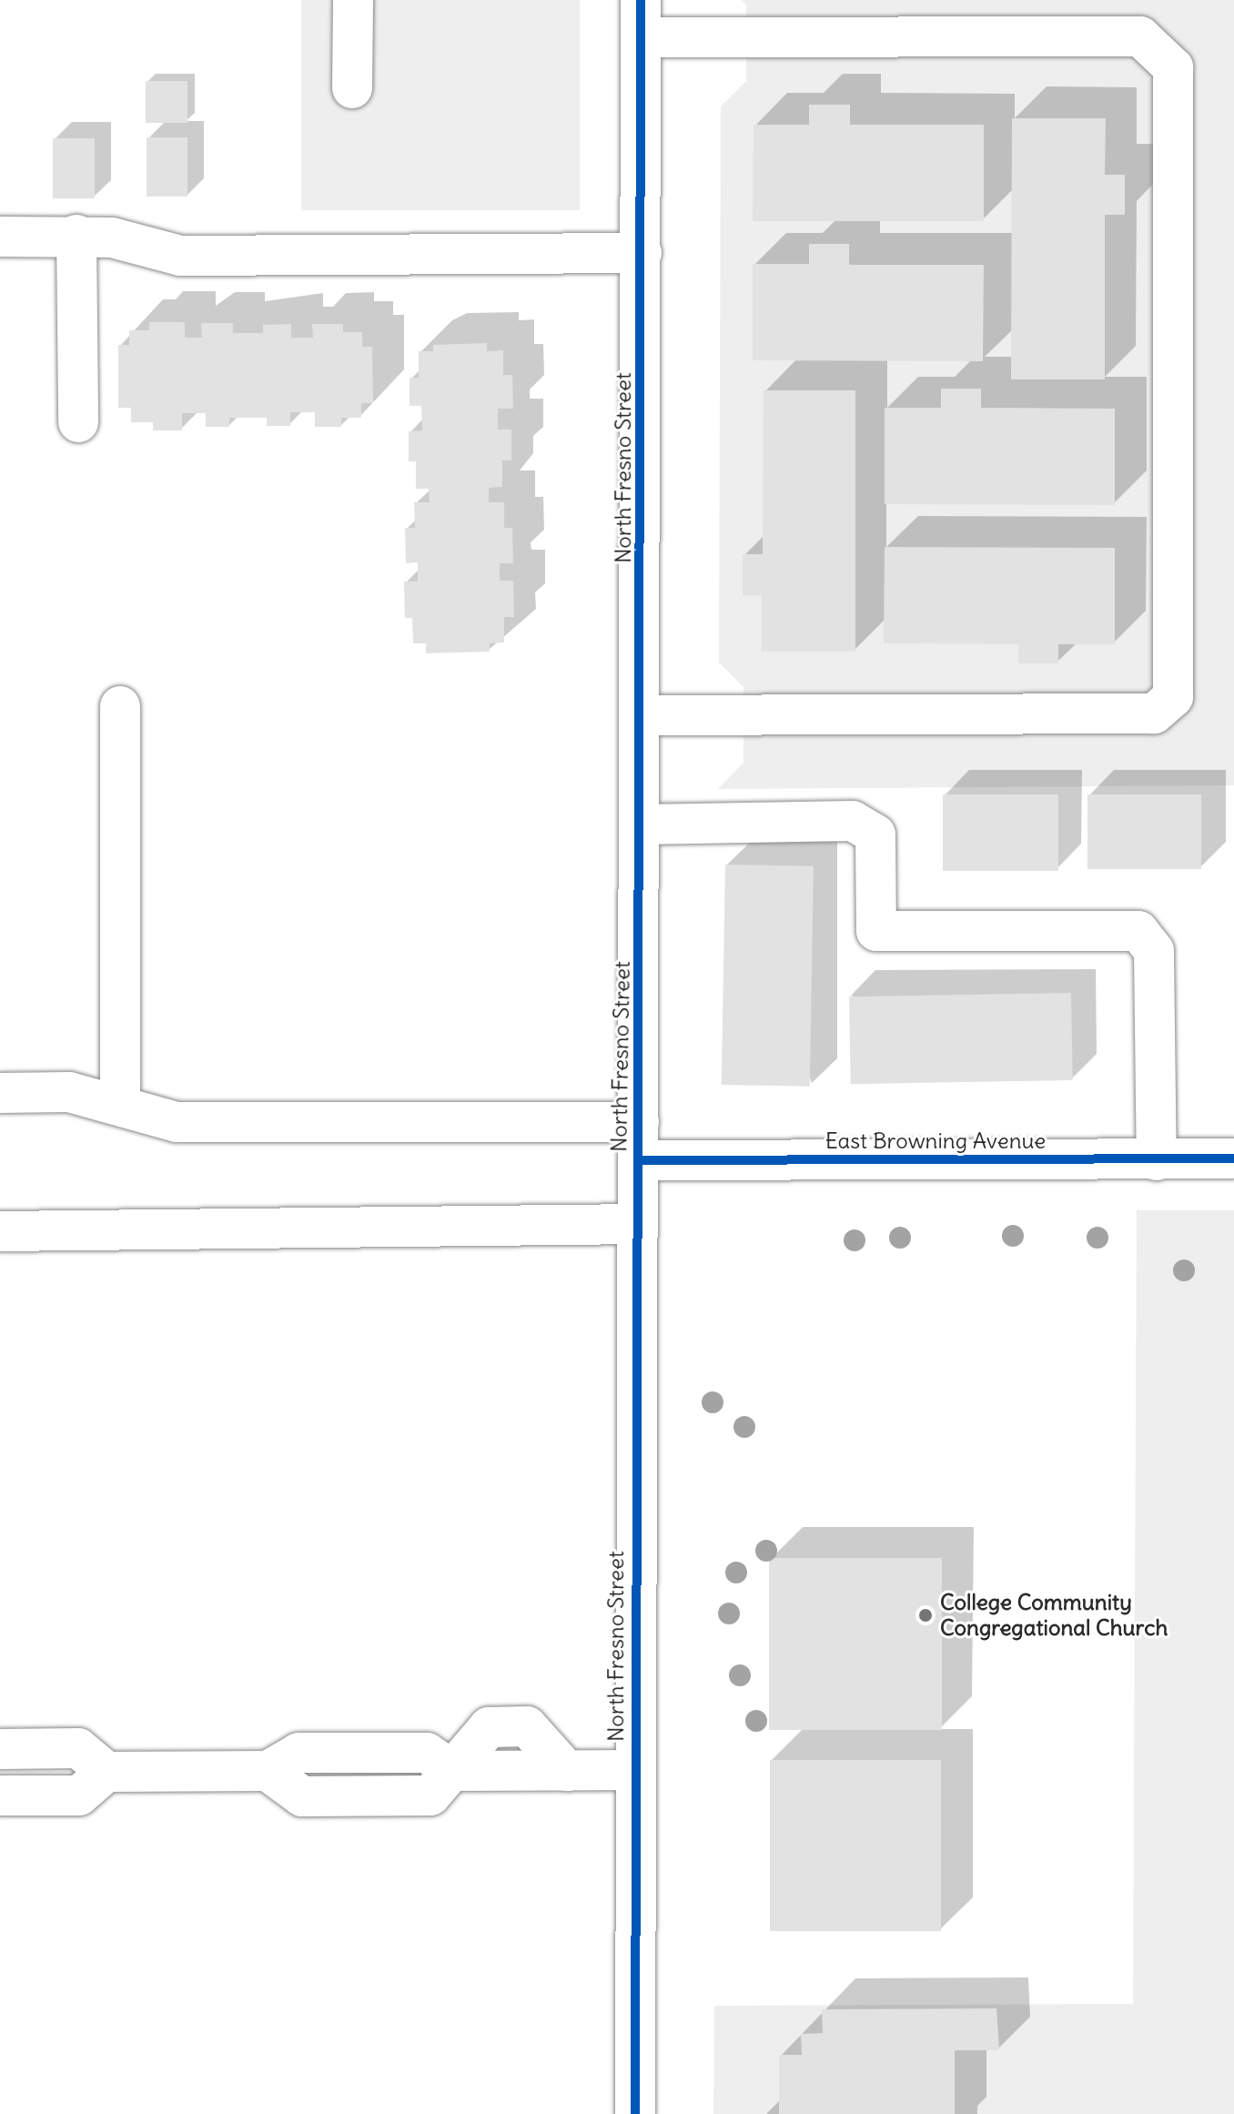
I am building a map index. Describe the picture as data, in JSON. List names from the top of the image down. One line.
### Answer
{"streets":{"main road":["North Fresno Street","East Browning Avenue"]},"crossings":[["North Fresno Street","East Browning Avenue"]],"places":["College Community Congregational Church"]}
